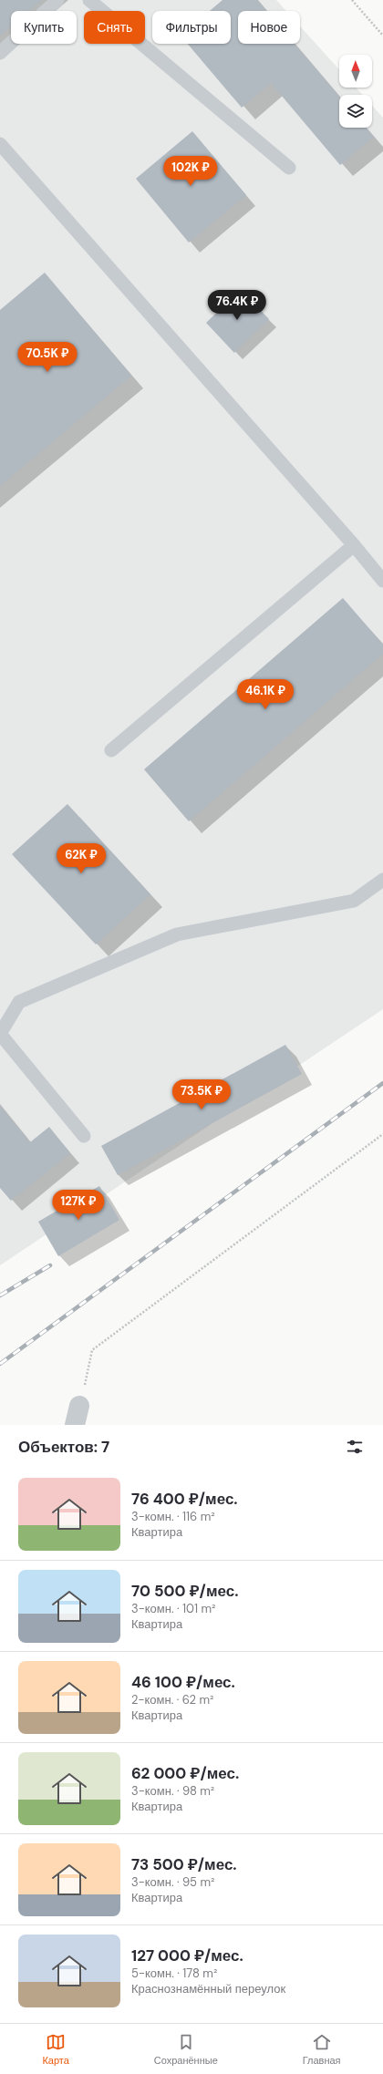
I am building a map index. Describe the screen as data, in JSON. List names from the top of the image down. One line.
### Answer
{"north":"top","page":{"chip":["Купить","Снять","Фильтры","Новое"],"price":["102K ₽","76.4K ₽","70.5K ₽","46.1K ₽","62K ₽","73.5K ₽","127K ₽"],"heading":"Объектов: 7","list":[{"name":"76 400 ₽/мес.","note":"3-комн. · 116 m² · Квартира"},{"name":"70 500 ₽/мес.","note":"3-комн. · 101 m² · Квартира"},{"name":"46 100 ₽/мес.","note":"2-комн. · 62 m² · Квартира"},{"name":"62 000 ₽/мес.","note":"3-комн. · 98 m² · Квартира"},{"name":"73 500 ₽/мес.","note":"3-комн. · 95 m² · Квартира"},{"name":"127 000 ₽/мес.","note":"5-комн. · 178 m² · Краснознамённый переулок"}],"tabs":["Карта","Сохранённые","Главная"]}}
